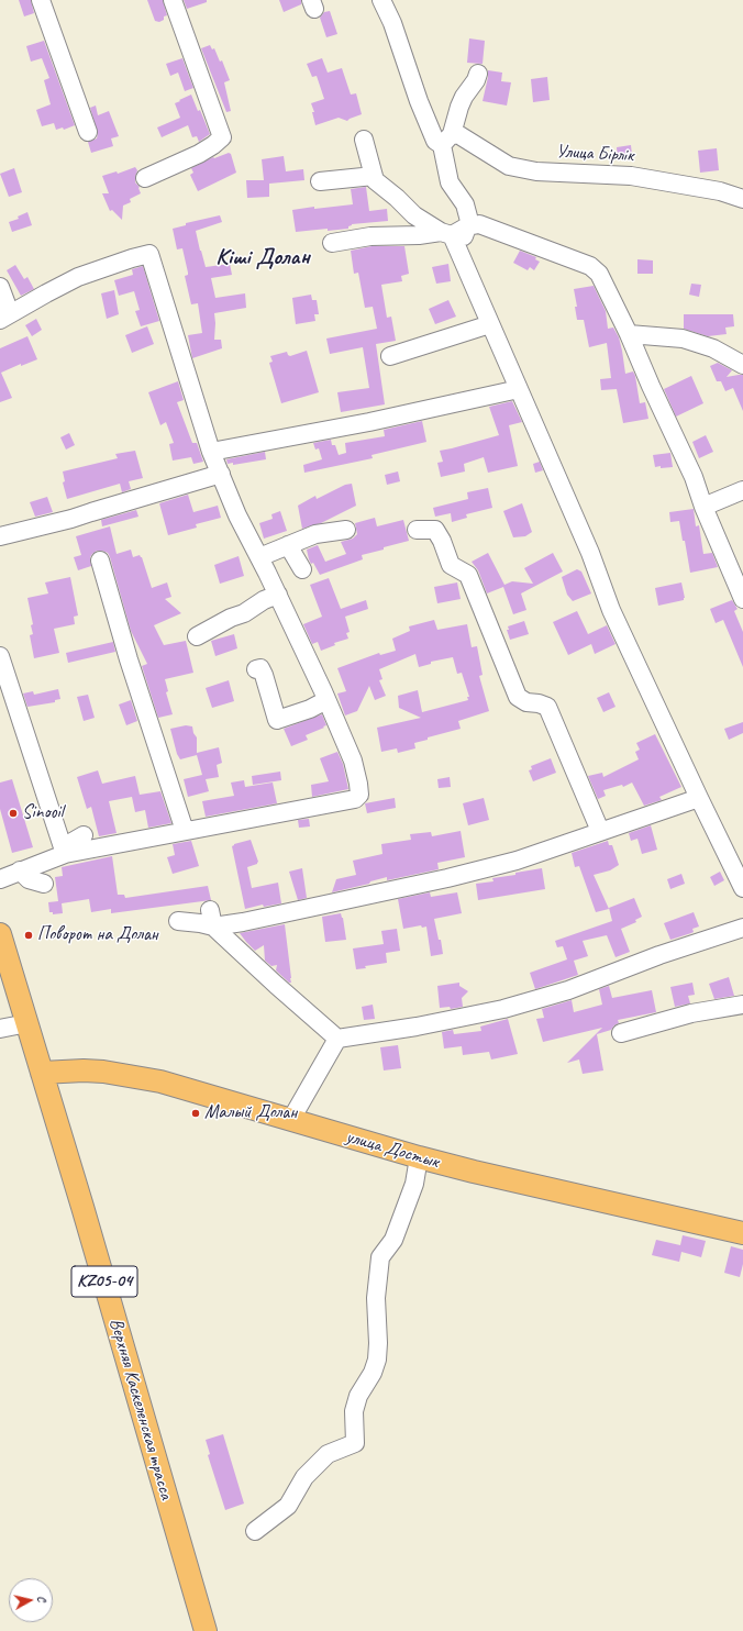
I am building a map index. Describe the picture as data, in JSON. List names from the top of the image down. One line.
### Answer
{"streets":{"main road":["улица Достык","KZ05-04","Верхняя Каскеленская трасса"],"street":["Улица Бірлік"]},"crossings":[["улица Достык","Верхняя Каскеленская трасса"]],"districts":["Кіші Долан"],"places":["Sinooil","Поворот на Долан","Малый Долан"],"north":"right"}
